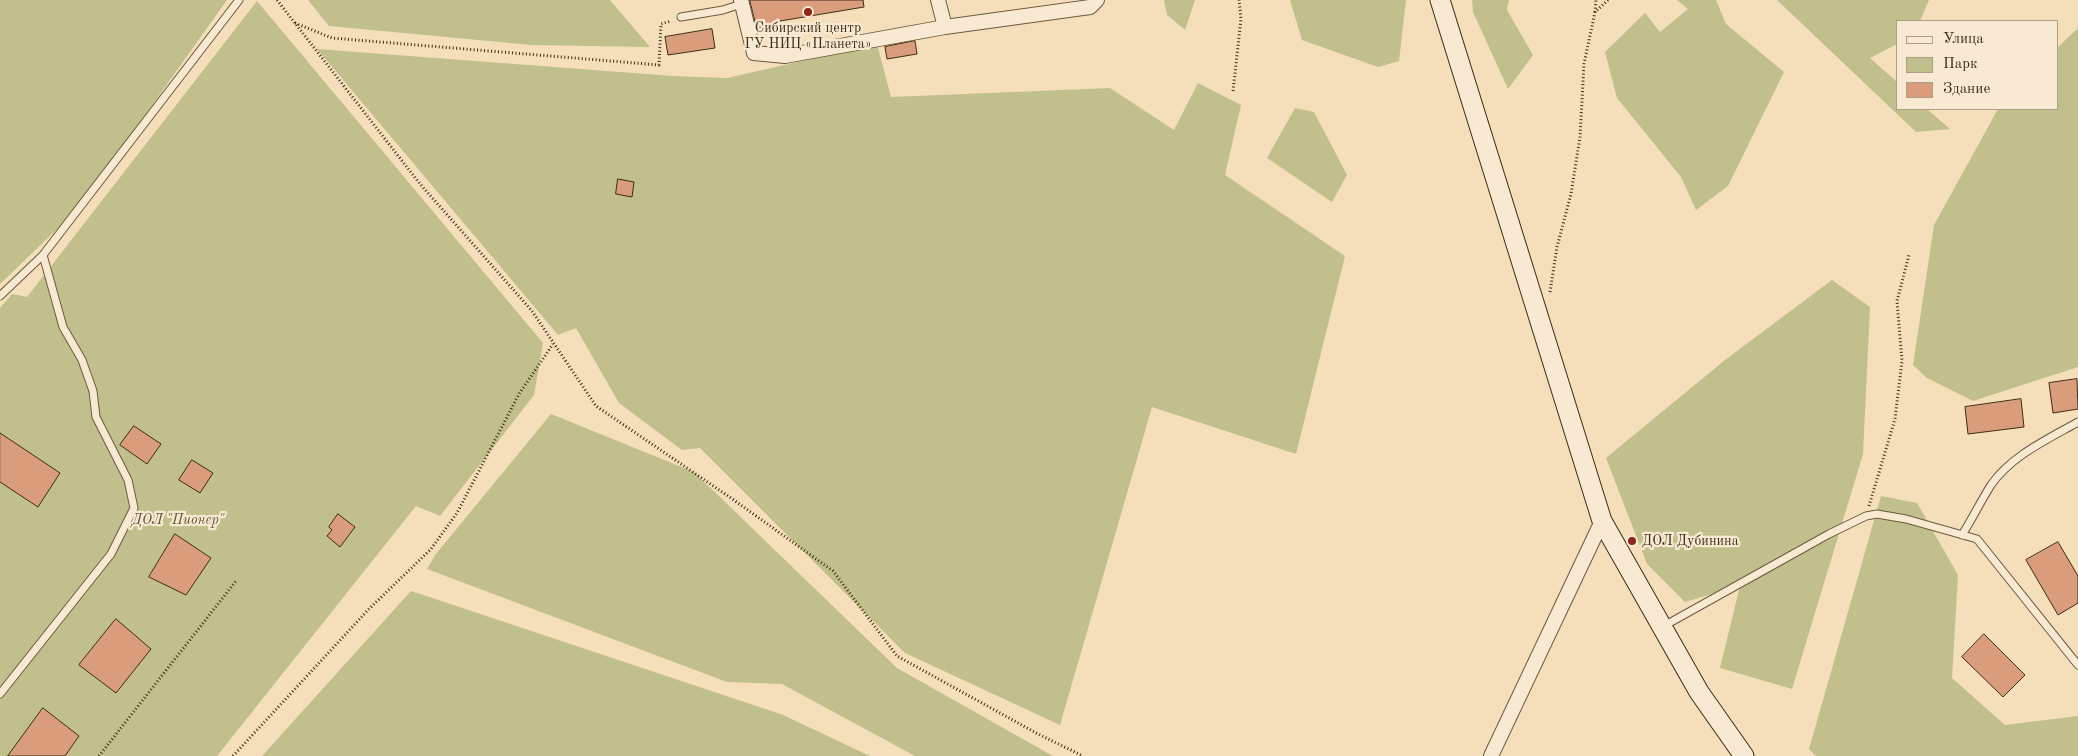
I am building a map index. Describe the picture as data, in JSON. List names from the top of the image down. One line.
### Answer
{"parks":["ДОЛ \"Пионер\""],"places":["Сибирский центр ГУ НИЦ «Планета»","ДОЛ Дубинина"],"legend":["Улица","Парк","Здание"]}
